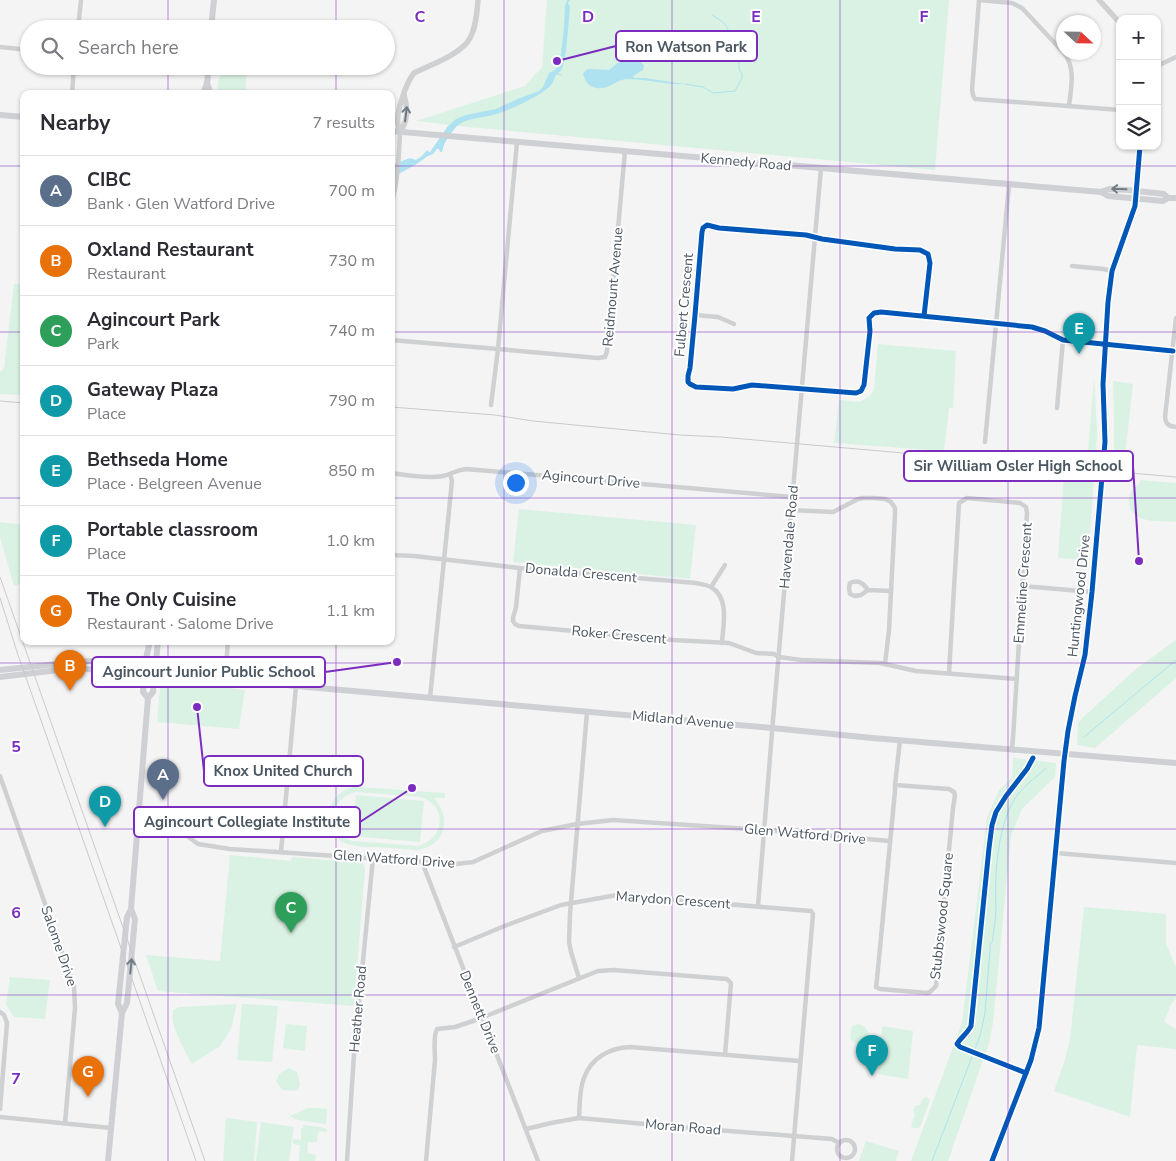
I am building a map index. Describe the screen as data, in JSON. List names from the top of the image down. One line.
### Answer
{"streets":{"main road":["Kennedy Road","Midland Avenue"],"street":["Reidmount Avenue","Fulbert Crescent","Agincourt Drive","Havendale Road","Donalda Crescent","Emmeline Crescent","Huntingwood Drive","Roker Crescent","Glen Watford Drive","Marydon Crescent","Stubbswood Square","Salome Drive","Heather Road","Dennett Drive","Moran Road"]},"crossings":[["Kennedy Road","Reidmount Avenue"],["Kennedy Road","Havendale Road"],["Kennedy Road","Huntingwood Drive"],["Fulbert Crescent","Havendale Road"],["Agincourt Drive","Havendale Road"],["Havendale Road","Roker Crescent"],["Havendale Road","Midland Avenue"],["Havendale Road","Glen Watford Drive"],["Havendale Road","Marydon Crescent"],["Donalda Crescent","Roker Crescent"],["Emmeline Crescent","Roker Crescent"],["Emmeline Crescent","Midland Avenue"],["Huntingwood Drive","Midland Avenue"],["Midland Avenue","Stubbswood Square"],["Glen Watford Drive","Stubbswood Square"],["Glen Watford Drive","Heather Road"],["Glen Watford Drive","Dennett Drive"],["Marydon Crescent","Dennett Drive"],["Dennett Drive","Moran Road"]],"places":["Ron Watson Park","Sir William Osler High School","Agincourt Junior Public School","Knox United Church","Agincourt Collegiate Institute"],"north":"right","page":{"map_buttons":["+","−"],"search":"Search here","heading":["Nearby","7 results"],"list":[{"mark":"A","name":"CIBC","note":"Bank · Glen Watford Drive","value":"700 m"},{"mark":"B","name":"Oxland Restaurant","note":"Restaurant","value":"730 m"},{"mark":"C","name":"Agincourt Park","note":"Park","value":"740 m"},{"mark":"D","name":"Gateway Plaza","note":"Place","value":"790 m"},{"mark":"E","name":"Bethseda Home","note":"Place · Belgreen Avenue","value":"850 m"},{"mark":"F","name":"Portable classroom","note":"Place","value":"1.0 km"},{"mark":"G","name":"The Only Cuisine","note":"Restaurant · Salome Drive","value":"1.1 km"}],"pins":["E","B","A","D","C","F","G"]},"grid":{"columns":["C","D","E","F"],"rows":["5","6","7"]}}
